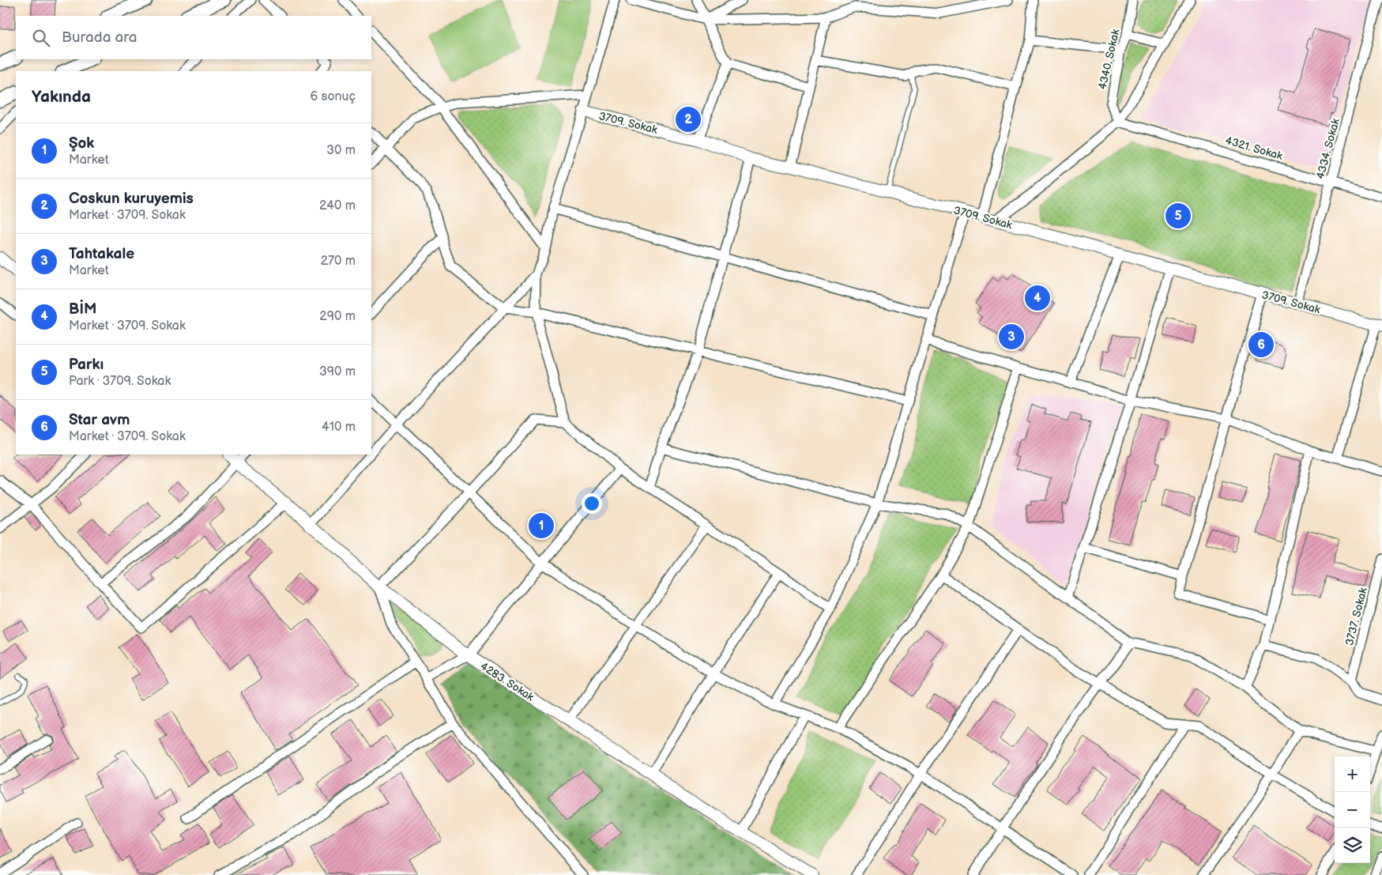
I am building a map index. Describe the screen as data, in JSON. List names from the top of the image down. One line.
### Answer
{"streets":{"street":["4340. Sokak","3709. Sokak","4321. Sokak","4334. Sokak","3737. Sokak","4283. Sokak"]},"crossings":[["4340. Sokak","4321. Sokak"],["3709. Sokak","4334. Sokak"],["4321. Sokak","4334. Sokak"]],"page":{"search":"Burada ara","heading":["Yakında","6 sonuç"],"pins":["2","5","4","3","6","1"],"list":[{"mark":"1","name":"Şok","note":"Market","value":"30 m"},{"mark":"2","name":"Coskun kuruyemis","note":"Market · 3709. Sokak","value":"240 m"},{"mark":"3","name":"Tahtakale","note":"Market","value":"270 m"},{"mark":"4","name":"BİM","note":"Market · 3709. Sokak","value":"290 m"},{"mark":"5","name":"Parkı","note":"Park · 3709. Sokak","value":"390 m"},{"mark":"6","name":"Star avm","note":"Market · 3709. Sokak","value":"410 m"}],"map_buttons":["+","−"]}}
